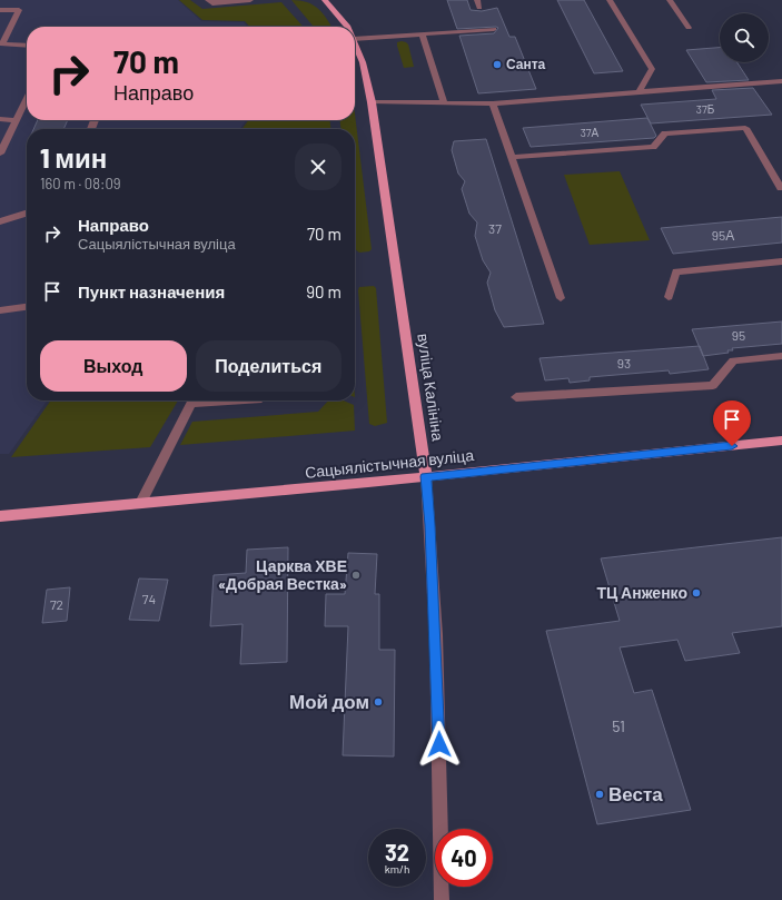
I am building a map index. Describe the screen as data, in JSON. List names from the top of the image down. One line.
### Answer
{"streets":{"main road":["вуліца Калініна","Сацыялістычная вуліца"]},"crossings":[["вуліца Калініна","Сацыялістычная вуліца"]],"places":["Санта","Царква ХВЕ «Добрая Вестка»","ТЦ Анженко","Мой дом","Веста"],"house_numbers":["37Б","37А","37","95А","95","93","74","72","51"],"page":{"turn":["70 m","Направо"],"heading":["1 мин","160 m · 08:09"],"list":[{"name":"Направо","note":"Сацыялістычная вуліца","value":"70 m"},{"name":"Пункт назначения","value":"90 m"}],"buttons":["Выход","Поделиться"],"speed":"32 km/h","limit":"40"}}
